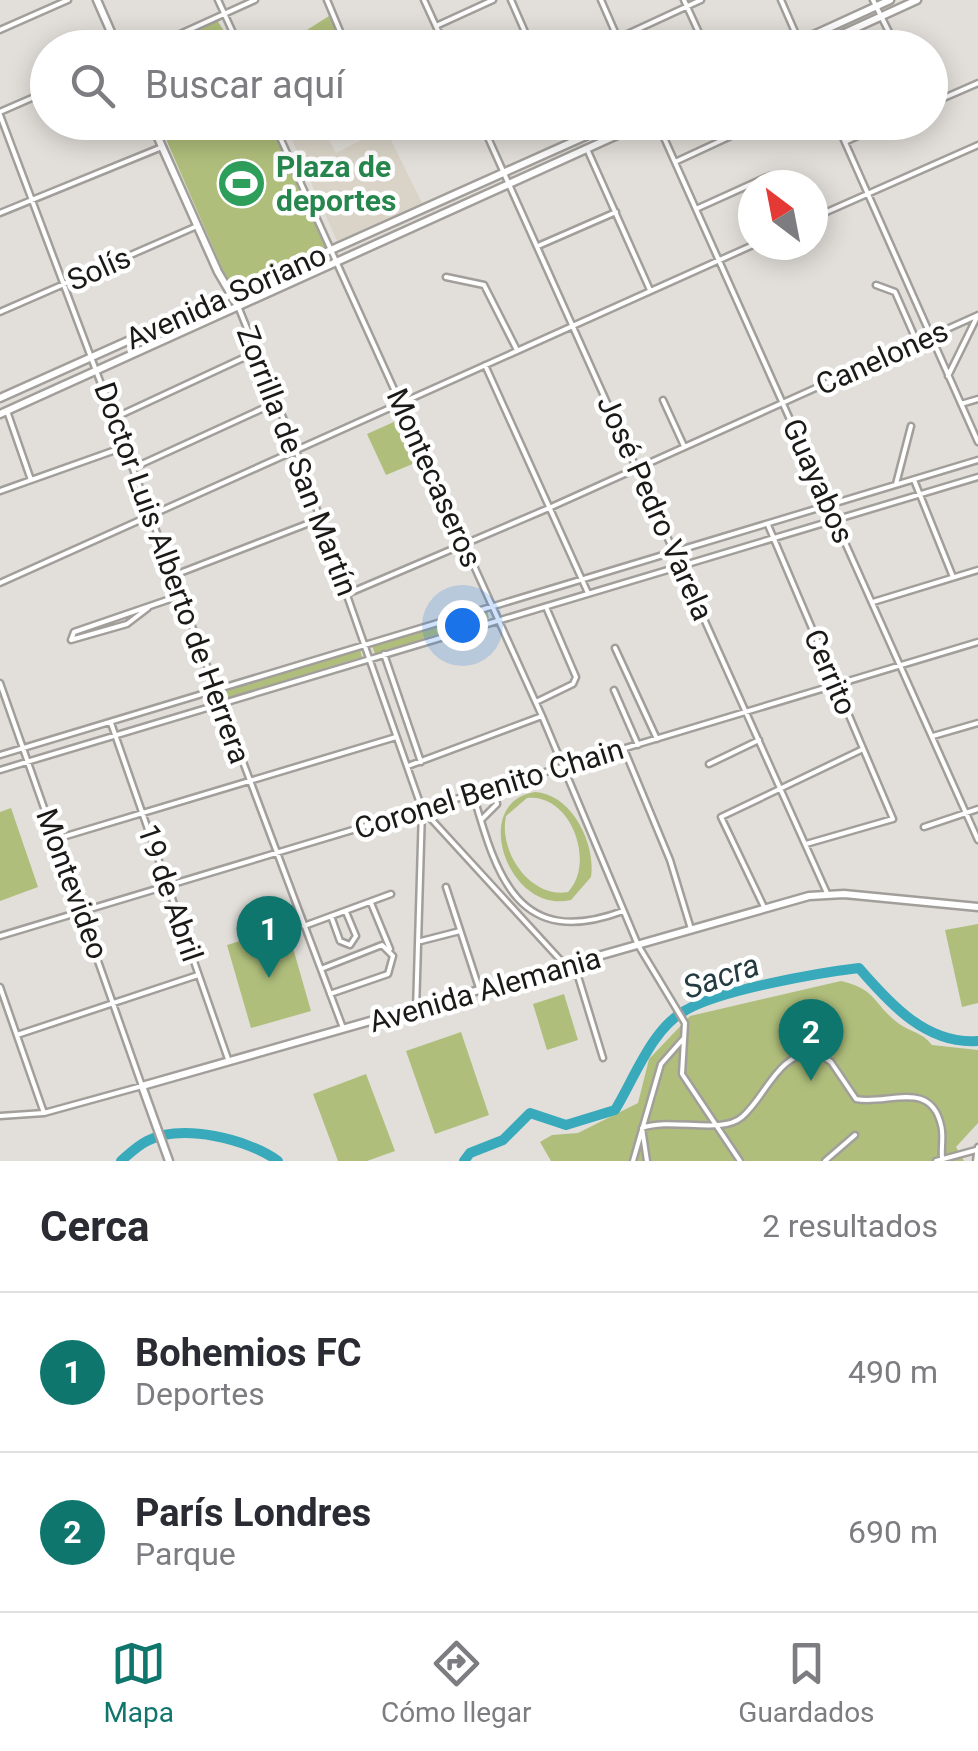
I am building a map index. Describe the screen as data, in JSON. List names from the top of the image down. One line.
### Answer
{"streets":{"street":["Solís","Avenida Soriano","Canelones","Zorrilla de San Martín","Montecaseros","Guayabos","José Pedro Varela","Doctor Luis Alberto de Herrera","Cerrito","Coronel Benito Chain","Montevideo","19 de Abril","Avenida Alemania"]},"crossings":[["Solís","Zorrilla de San Martín"],["Solís","Doctor Luis Alberto de Herrera"],["Avenida Soriano","Zorrilla de San Martín"],["Avenida Soriano","Montecaseros"],["Avenida Soriano","José Pedro Varela"],["Avenida Soriano","Doctor Luis Alberto de Herrera"],["Canelones","Zorrilla de San Martín"],["Canelones","Montecaseros"],["Canelones","Guayabos"],["Canelones","José Pedro Varela"],["Zorrilla de San Martín","Coronel Benito Chain"],["Zorrilla de San Martín","Avenida Alemania"],["Montecaseros","Coronel Benito Chain"],["Montecaseros","Avenida Alemania"],["Guayabos","Coronel Benito Chain"],["José Pedro Varela","Cerrito"],["José Pedro Varela","Coronel Benito Chain"],["José Pedro Varela","Avenida Alemania"],["Doctor Luis Alberto de Herrera","Coronel Benito Chain"],["Doctor Luis Alberto de Herrera","Avenida Alemania"],["Cerrito","Coronel Benito Chain"],["Coronel Benito Chain","Montevideo"],["Coronel Benito Chain","19 de Abril"],["Montevideo","Avenida Alemania"],["19 de Abril","Avenida Alemania"]],"water":["Sacra"],"places":{"sports":["Plaza de deportes"]},"north":"top left","page":{"search":"Buscar aquí","pins":["1","2"],"heading":["Cerca","2 resultados"],"list":[{"mark":"1","name":"Bohemios FC","note":"Deportes","value":"490 m"},{"mark":"2","name":"París Londres","note":"Parque","value":"690 m"}],"nav":["Mapa","Cómo llegar","Guardados"]}}
